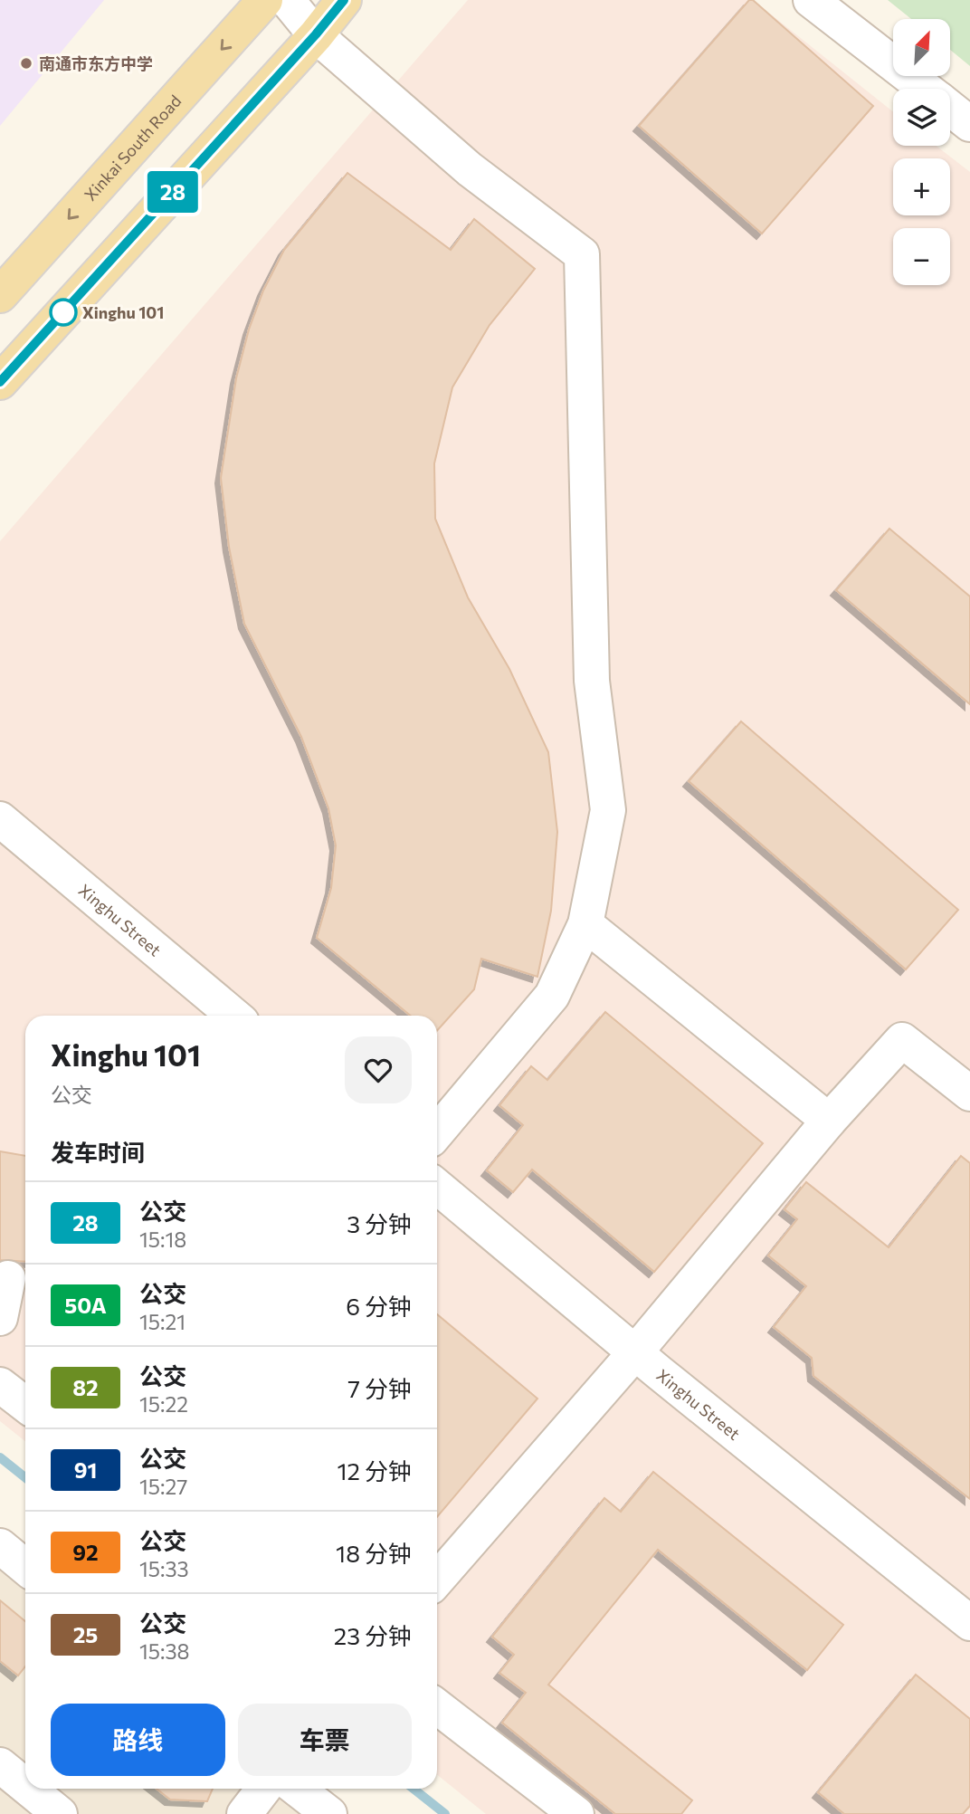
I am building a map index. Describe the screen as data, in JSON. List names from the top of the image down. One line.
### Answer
{"streets":{"main road":["Xinkai South Road"],"street":["Xinghu Street"]},"places":["南通市东方中学","Xinghu 101"],"lines":["bus line 28"],"north":"top right","page":{"on_map":"28","map_buttons":["+","−"],"heading":[["Xinghu 101","公交"],"发车时间"],"list":[{"mark":"28","name":"公交","note":"15:18","value":"3 分钟"},{"mark":"50A","name":"公交","note":"15:21","value":"6 分钟"},{"mark":"82","name":"公交","note":"15:22","value":"7 分钟"},{"mark":"91","name":"公交","note":"15:27","value":"12 分钟"},{"mark":"92","name":"公交","note":"15:33","value":"18 分钟"},{"mark":"25","name":"公交","note":"15:38","value":"23 分钟"}],"buttons":["路线","车票"]}}
